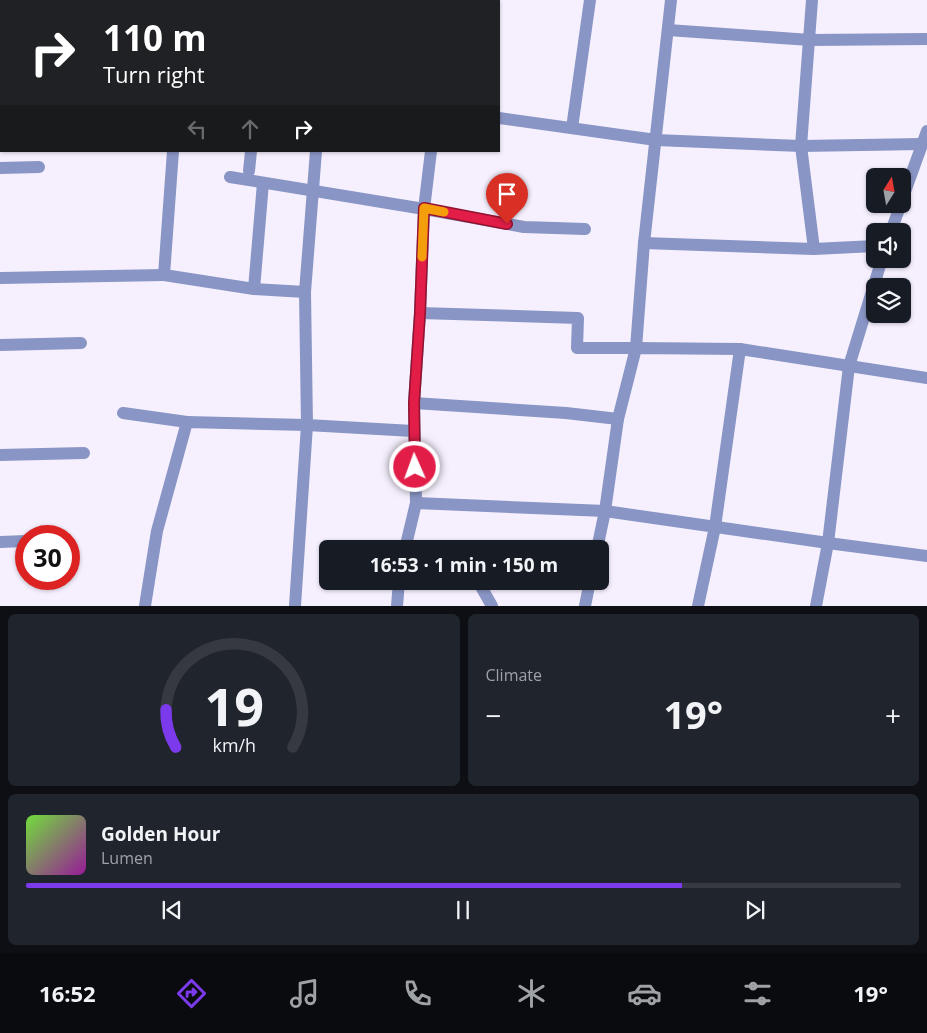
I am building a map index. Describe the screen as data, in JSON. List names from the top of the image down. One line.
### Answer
{"north":"top","page":{"turn":["110 m","Turn right"],"limit":"30","trip":"16:53 · 1 min · 150 m","tile":"Climate","heat":["−","19°","+"],"song":["Golden Hour","Lumen"],"tabs":["16:52","19°"],"gauge":["19","km/h"]}}
